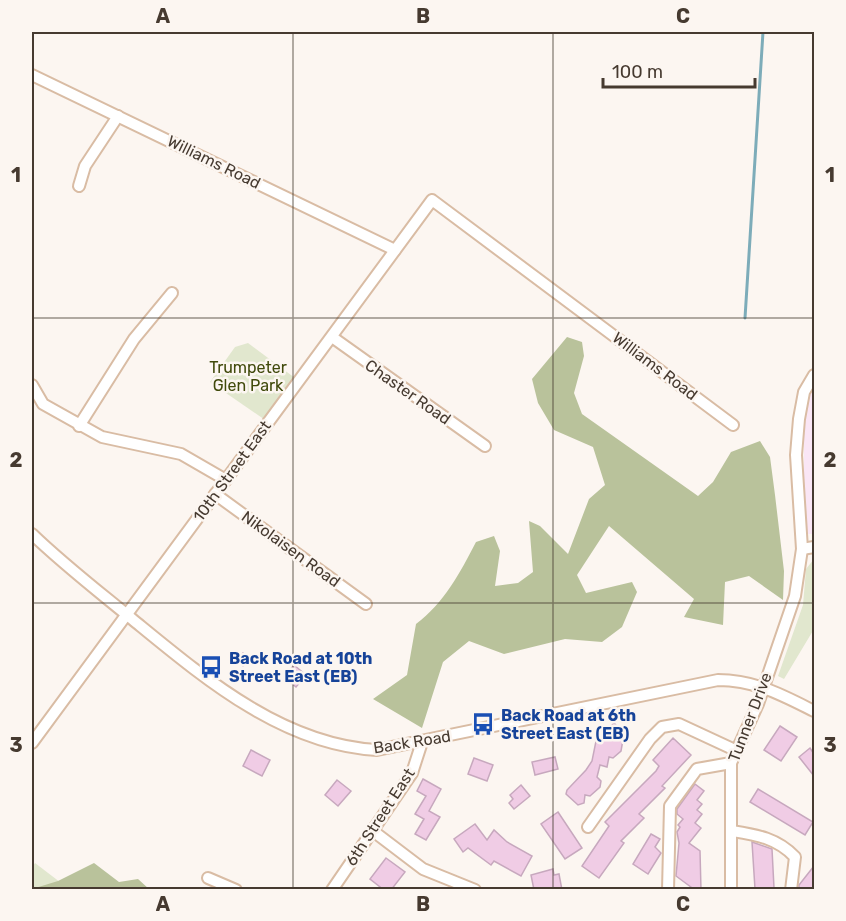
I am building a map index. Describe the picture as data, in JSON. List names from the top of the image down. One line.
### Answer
{"streets":{"street":["Williams Road","Chaster Road","10th Street East","Nikolaisen Road","Tunner Drive","Back Road","6th Street East"]},"crossings":[["Williams Road","10th Street East"],["Chaster Road","10th Street East"],["10th Street East","Nikolaisen Road"],["10th Street East","Back Road"],["Tunner Drive","Back Road"],["Back Road","6th Street East"]],"parks":["Trumpeter Glen Park"],"places":{"bus stop":["Back Road at 10th Street East (EB)","Back Road at 6th Street East (EB)"]},"scale_bar":"100 m","grid":{"columns":["A","B","C"],"rows":["1","2","3"]}}
